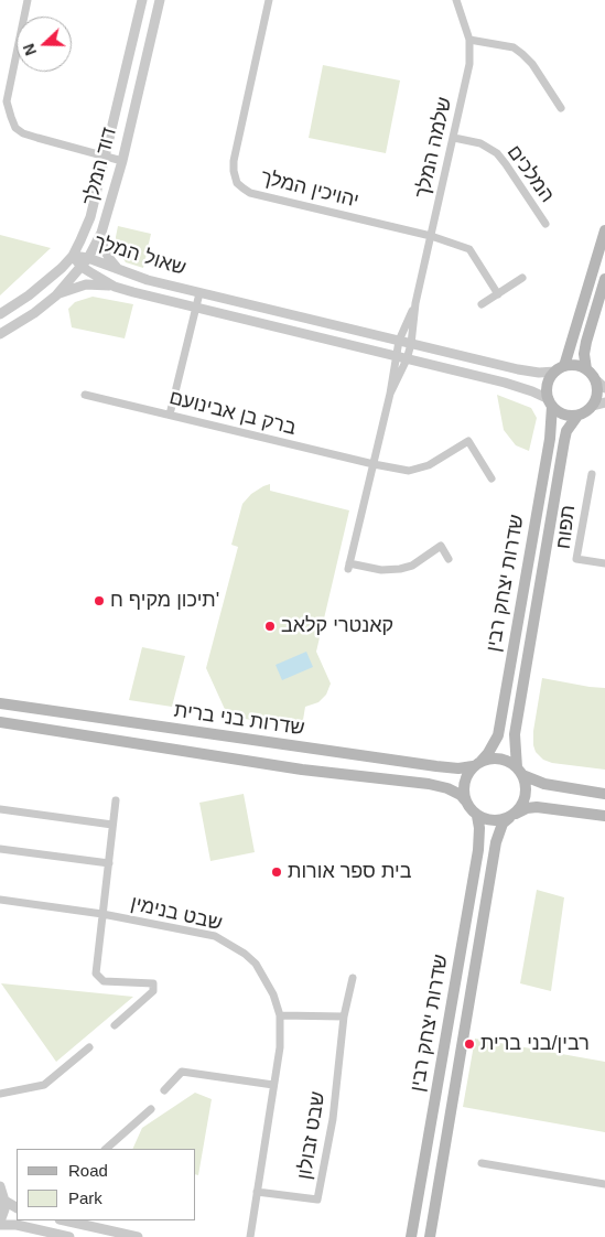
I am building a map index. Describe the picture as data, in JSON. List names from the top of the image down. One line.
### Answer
{"streets":{"main road":["שדרות יצחק רבין","שדרות בני ברית"],"street":["שלמה המלך","דוד המלך","המלכים","יהויכין המלך","שאול המלך","ברק בן אבינועם","תפוח","שבט בנימין","שבט זבולון"]},"crossings":[["שלמה המלך","המלכים"],["שלמה המלך","יהויכין המלך"],["שלמה המלך","שאול המלך"],["שלמה המלך","ברק בן אבינועם"],["דוד המלך","שאול המלך"],["שאול המלך","שדרות יצחק רבין"],["שדרות יצחק רבין","שדרות בני ברית"],["שבט בנימין","שבט זבולון"]],"places":["תיכון מקיף ח'","קאנטרי קלאב","בית ספר אורות","רבין/בני ברית"],"legend":["Road","Park"],"north":"left"}
